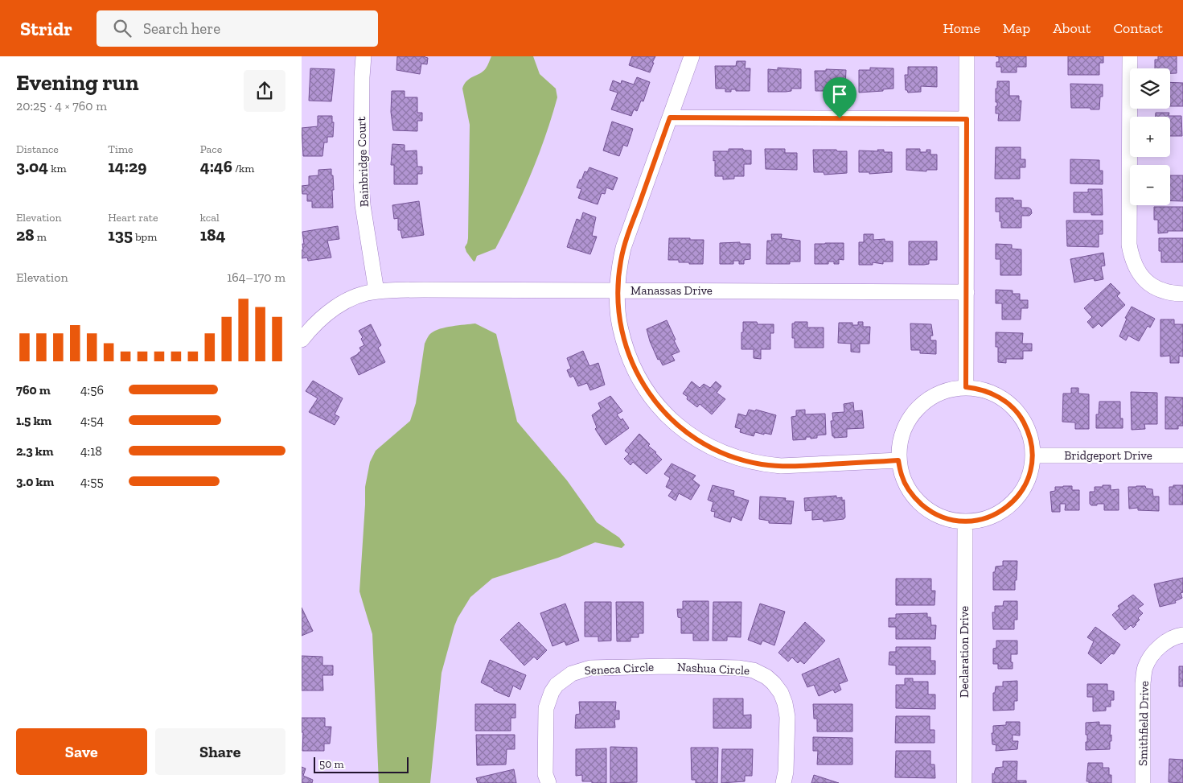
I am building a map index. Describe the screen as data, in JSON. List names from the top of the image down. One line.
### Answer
{"streets":{"street":["Bainbridge Court","Manassas Drive","Bridgeport Drive","Declaration Drive","Seneca Circle","Nashua Circle","Smithfield Drive"]},"crossings":[["Bainbridge Court","Manassas Drive"],["Bridgeport Drive","Declaration Drive"],["Seneca Circle","Nashua Circle"]],"scale_bar":"50 m","page":{"header":"Stridr","search":"Search here","nav":["Home","Map","About","Contact"],"heading":["Evening run","20:25 · 4 × 760 m"],"map_buttons":["+","−"],"stats":[["Distance","3.04 km"],["Time","14:29"],["Pace","4:46 /km"],["Elevation","28 m"],["Heart rate","135 bpm"],["kcal","184"]],"chart":["Elevation","164–170 m"],"list":[{"name":"760 m","note":"4:56"},{"name":"1.5 km","note":"4:54"},{"name":"2.3 km","note":"4:18"},{"name":"3.0 km","note":"4:55"}],"buttons":["Save","Share"],"scale":"50 m"}}
